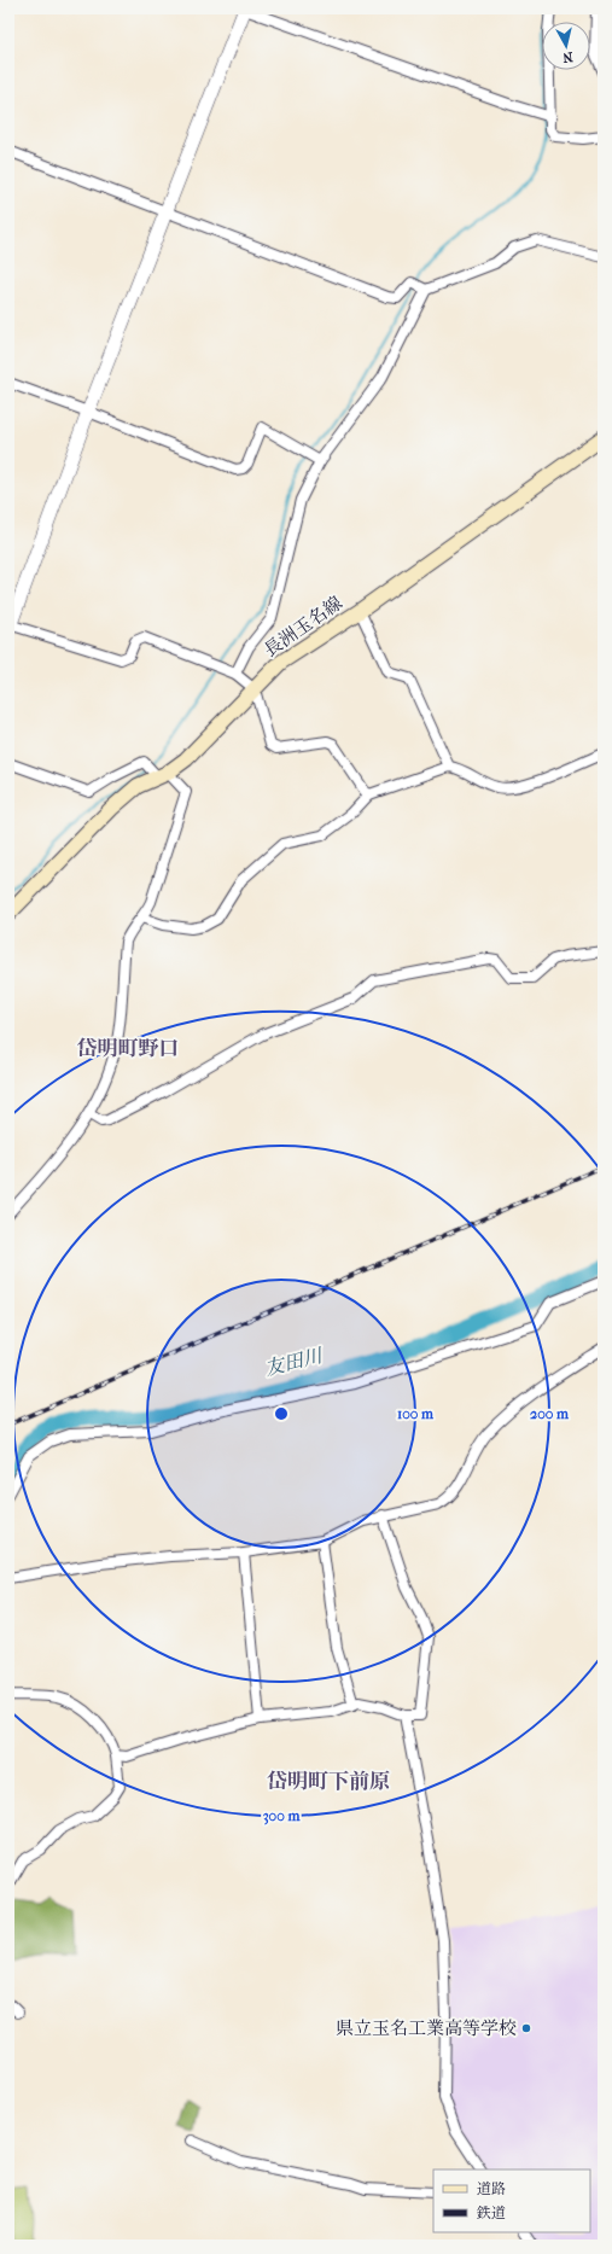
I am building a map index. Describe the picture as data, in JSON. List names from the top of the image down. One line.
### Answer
{"streets":{"main road":["長洲玉名線"]},"districts":["岱明町野口","岱明町下前原"],"water":["友田川"],"places":["県立玉名工業高等学校"],"legend":["道路","鉄道"],"north":"bottom","rings":["100 m","200 m","300 m"]}
